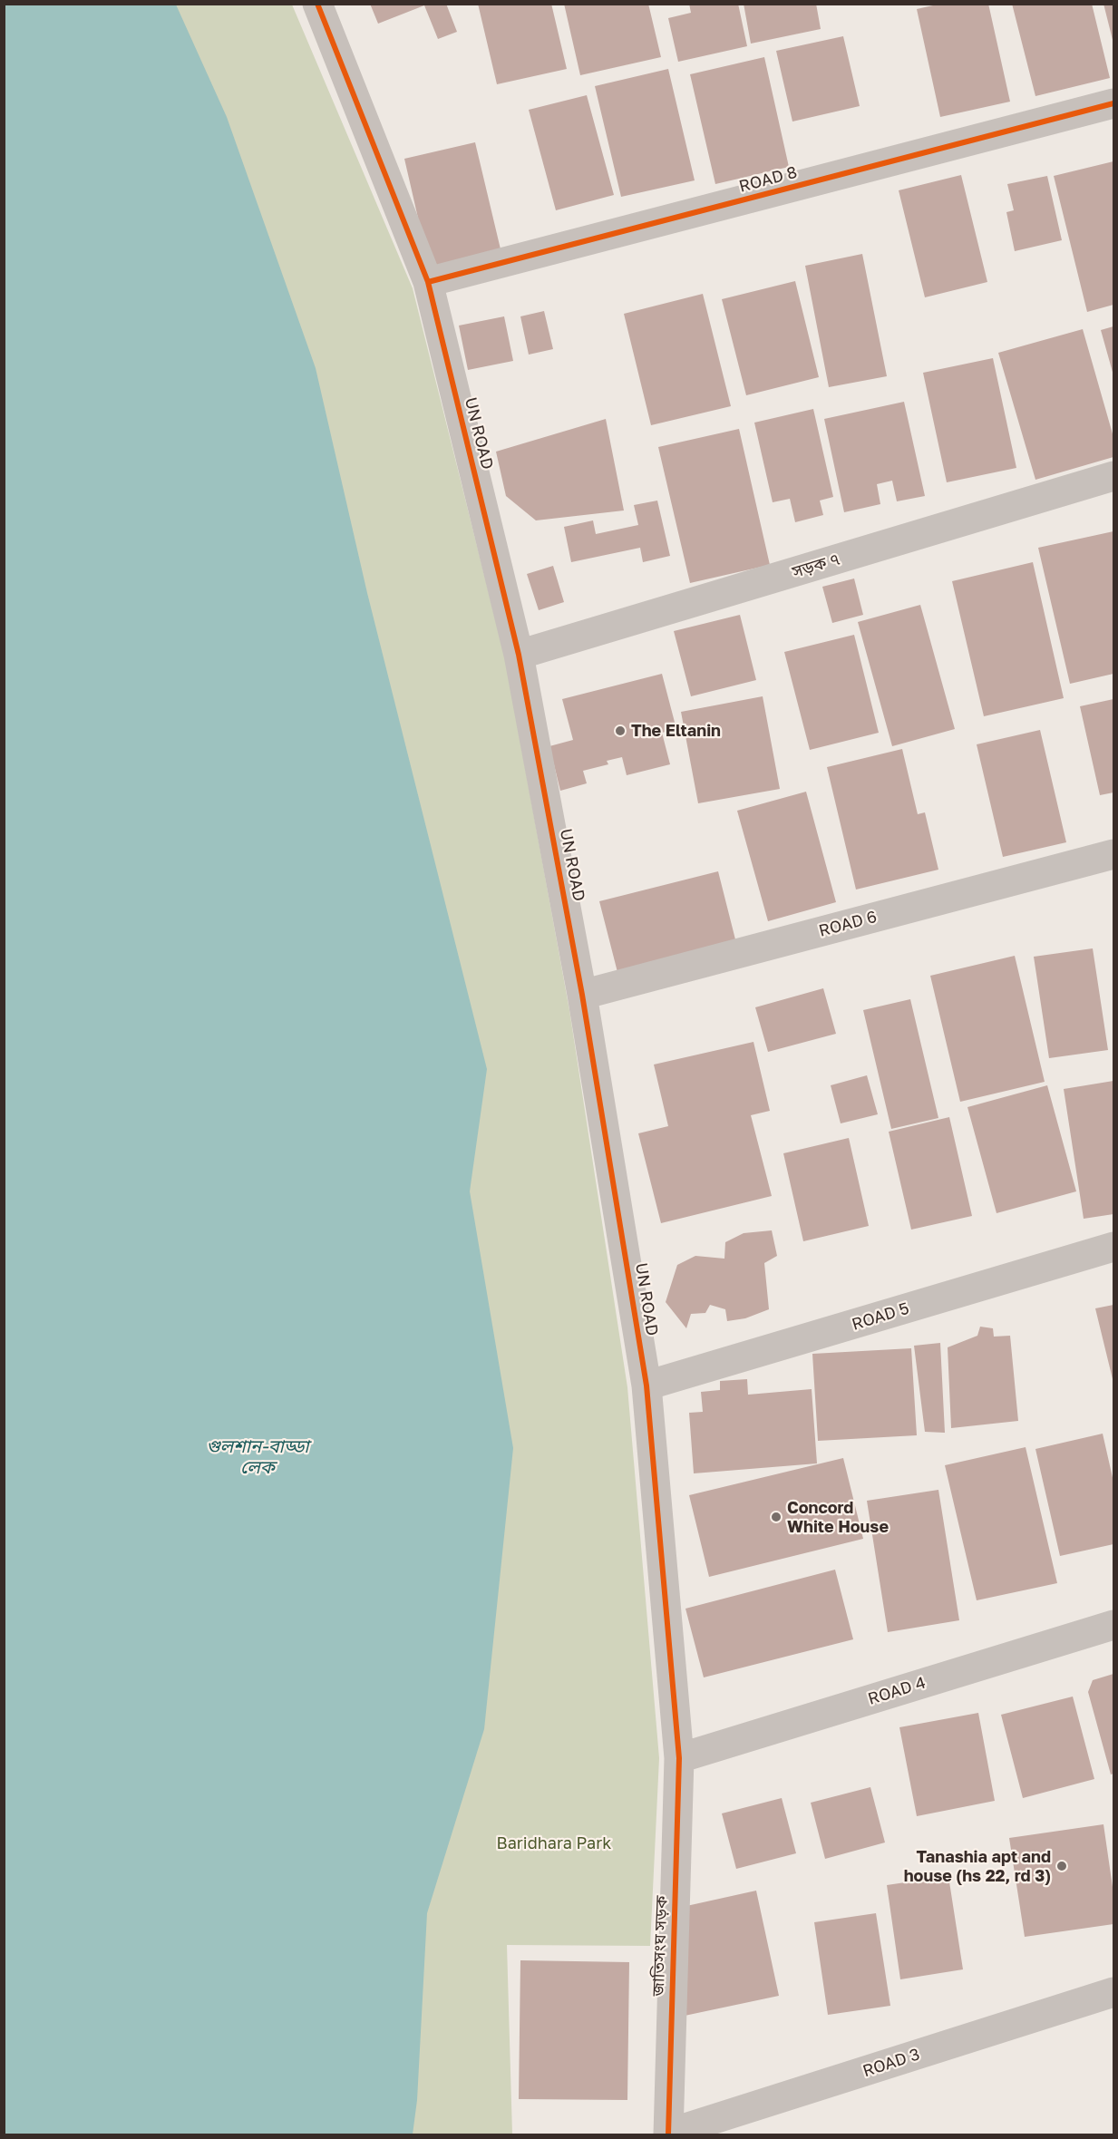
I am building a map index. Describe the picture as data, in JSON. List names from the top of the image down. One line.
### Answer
{"streets":{"street":["ROAD 8","UN ROAD","সড়ক ৭","ROAD 6","ROAD 5","ROAD 4","জাতিসংঘ সড়ক","ROAD 3"]},"crossings":[["ROAD 8","UN ROAD"],["UN ROAD","সড়ক ৭"],["UN ROAD","ROAD 6"],["UN ROAD","ROAD 5"],["UN ROAD","ROAD 4"],["UN ROAD","জাতিসংঘ সড়ক"],["ROAD 4","জাতিসংঘ সড়ক"],["জাতিসংঘ সড়ক","ROAD 3"]],"water":["গুলশান-বাড্ডা লেক"],"parks":["Baridhara Park"],"places":["The Eltanin","Concord White House","Tanashia apt and house (hs 22, rd 3)"]}
